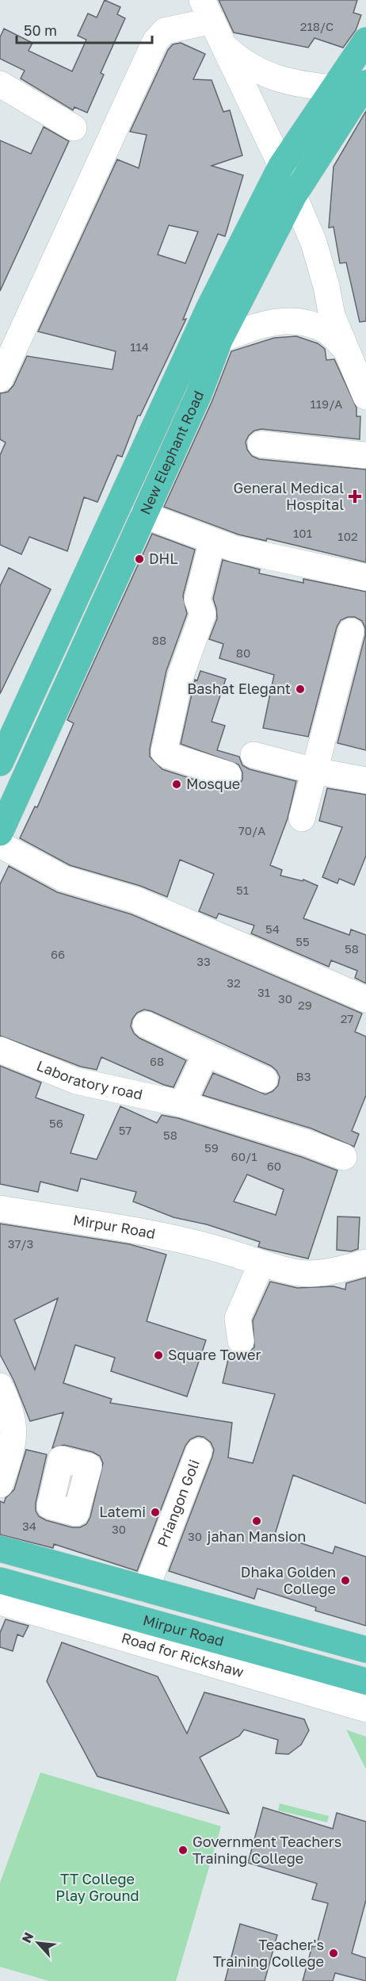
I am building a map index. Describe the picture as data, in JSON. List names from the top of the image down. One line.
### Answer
{"streets":{"highway":["New Elephant Road","Mirpur Road"],"street":["Laboratory road","Priangon Goli","Road for Rickshaw"]},"crossings":[["Mirpur Road","Priangon Goli"]],"parks":["TT College Play Ground"],"places":{"health":["General Medical Hospital"],"other":["DHL","Bashat Elegant","Mosque","Square Tower","Latemi","jahan Mansion","Dhaka Golden College","Government Teachers Training College","Teacher's Training College"]},"house_numbers":["218/C","114","119/A","101","102","88","80","70/A","51","54","55","58","66","33","32","31","30","29","27","68","B3","56","57","58","59","60/1","60","37/3","34","30","30"],"scale_bar":"50 m","north":"top left"}
